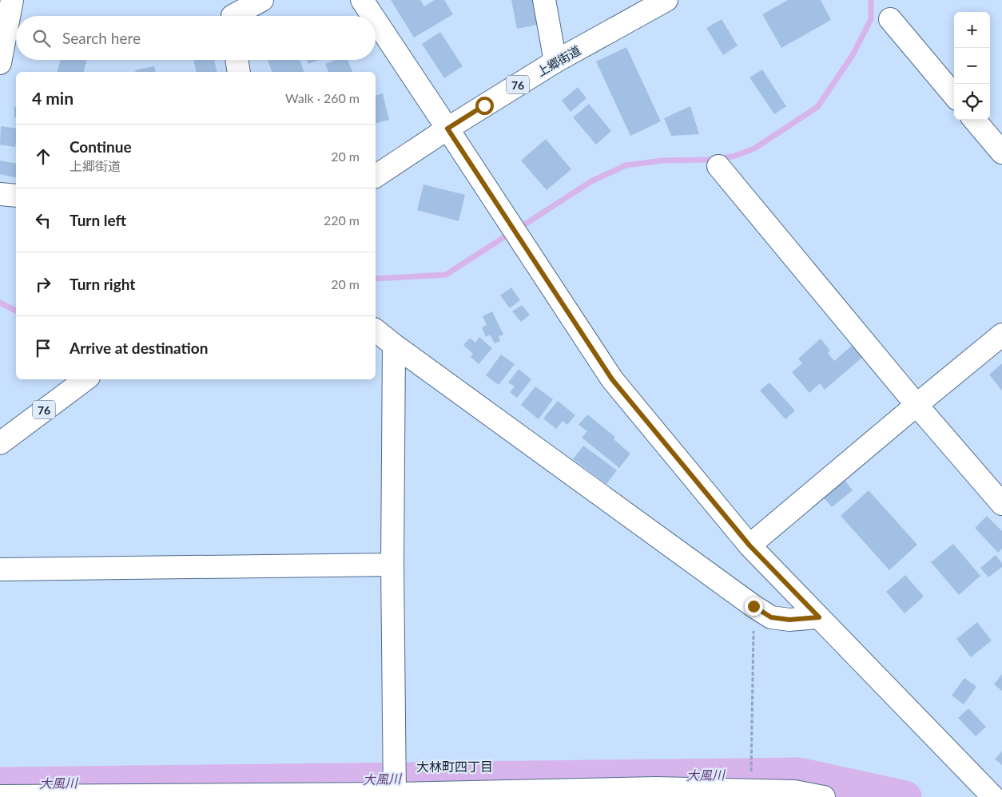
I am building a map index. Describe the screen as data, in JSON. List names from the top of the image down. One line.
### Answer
{"streets":{"street":["上郷街道","76"]},"districts":["大林町四丁目"],"water":["大風川"],"page":{"map_buttons":["+","−"],"search":"Search here","heading":["4 min","Walk · 260 m"],"list":[["Continue","上郷街道","20 m"],["Turn left","220 m"],["Turn right","20 m"],"Arrive at destination"]}}
